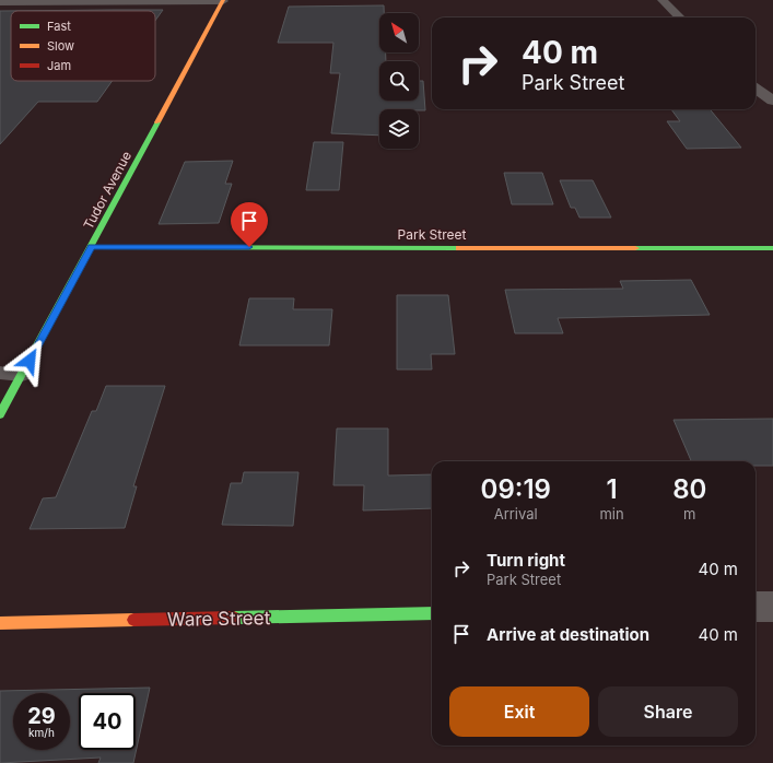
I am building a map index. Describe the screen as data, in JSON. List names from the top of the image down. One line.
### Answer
{"streets":{"street":["Tudor Avenue","Park Street","Ware Street"]},"crossings":[["Tudor Avenue","Park Street"]],"legend":["Fast","Slow","Jam"],"north":"top left","page":{"turn":["40 m","Park Street"],"eta":["09:19","Arrival","1","min","80","m"],"list":[{"name":"Turn right","note":"Park Street","value":"40 m"},{"name":"Arrive at destination","value":"40 m"}],"buttons":["Exit","Share"],"speed":"29 km/h","limit":"40"}}
